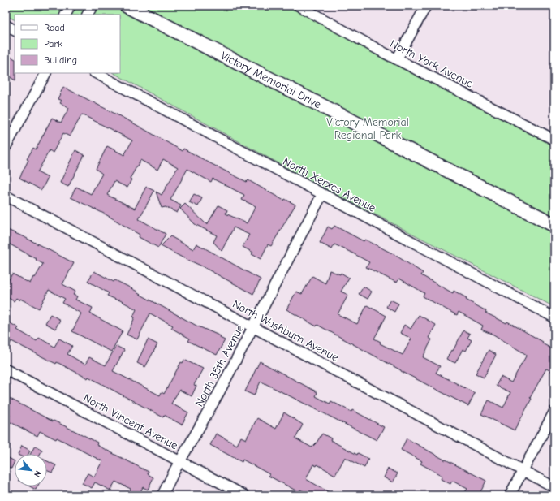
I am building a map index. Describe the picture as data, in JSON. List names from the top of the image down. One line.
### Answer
{"streets":{"street":["North York Avenue","Victory Memorial Drive","North Xerxes Avenue","North Washburn Avenue","North 35th Avenue","North Vincent Avenue"]},"crossings":[["North Xerxes Avenue","North 35th Avenue"],["North Washburn Avenue","North 35th Avenue"],["North 35th Avenue","North Vincent Avenue"]],"parks":["Victory Memorial Regional Park"],"legend":["Road","Park","Building"],"north":"bottom right"}
